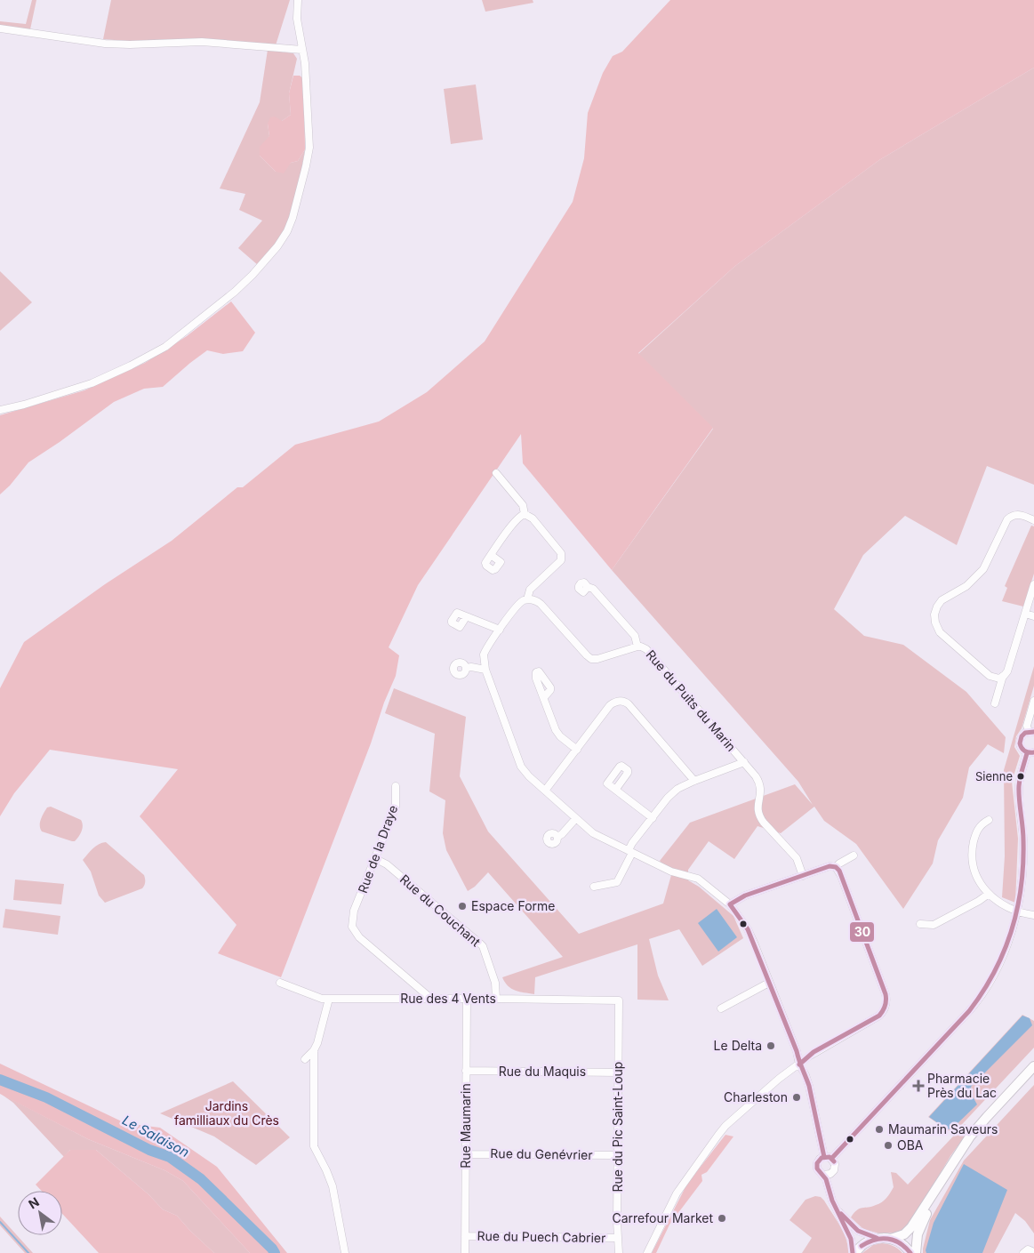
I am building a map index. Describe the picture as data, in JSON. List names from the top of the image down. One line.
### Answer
{"streets":{"street":["Rue du Puits du Marin","Rue de la Draye","Rue du Couchant","Rue des 4 Vents","Rue du Maquis","Rue Maumarin","Rue du Pic Saint-Loup","Rue du Genévrier","Rue du Puech Cabrier"]},"crossings":[["Rue de la Draye","Rue du Couchant"],["Rue de la Draye","Rue des 4 Vents"],["Rue du Couchant","Rue des 4 Vents"],["Rue des 4 Vents","Rue Maumarin"],["Rue des 4 Vents","Rue du Pic Saint-Loup"],["Rue du Maquis","Rue Maumarin"],["Rue du Maquis","Rue du Pic Saint-Loup"],["Rue Maumarin","Rue du Genévrier"],["Rue Maumarin","Rue du Puech Cabrier"],["Rue du Pic Saint-Loup","Rue du Genévrier"],["Rue du Pic Saint-Loup","Rue du Puech Cabrier"]],"water":["Le Salaison"],"parks":["Jardins familliaux du Crès"],"places":{"other":["Sienne","Espace Forme","Le Delta","Charleston","Maumarin Saveurs","OBA","Carrefour Market"],"health":["Pharmacie Près du Lac"]},"lines":["transit line 30"],"north":"top left"}
